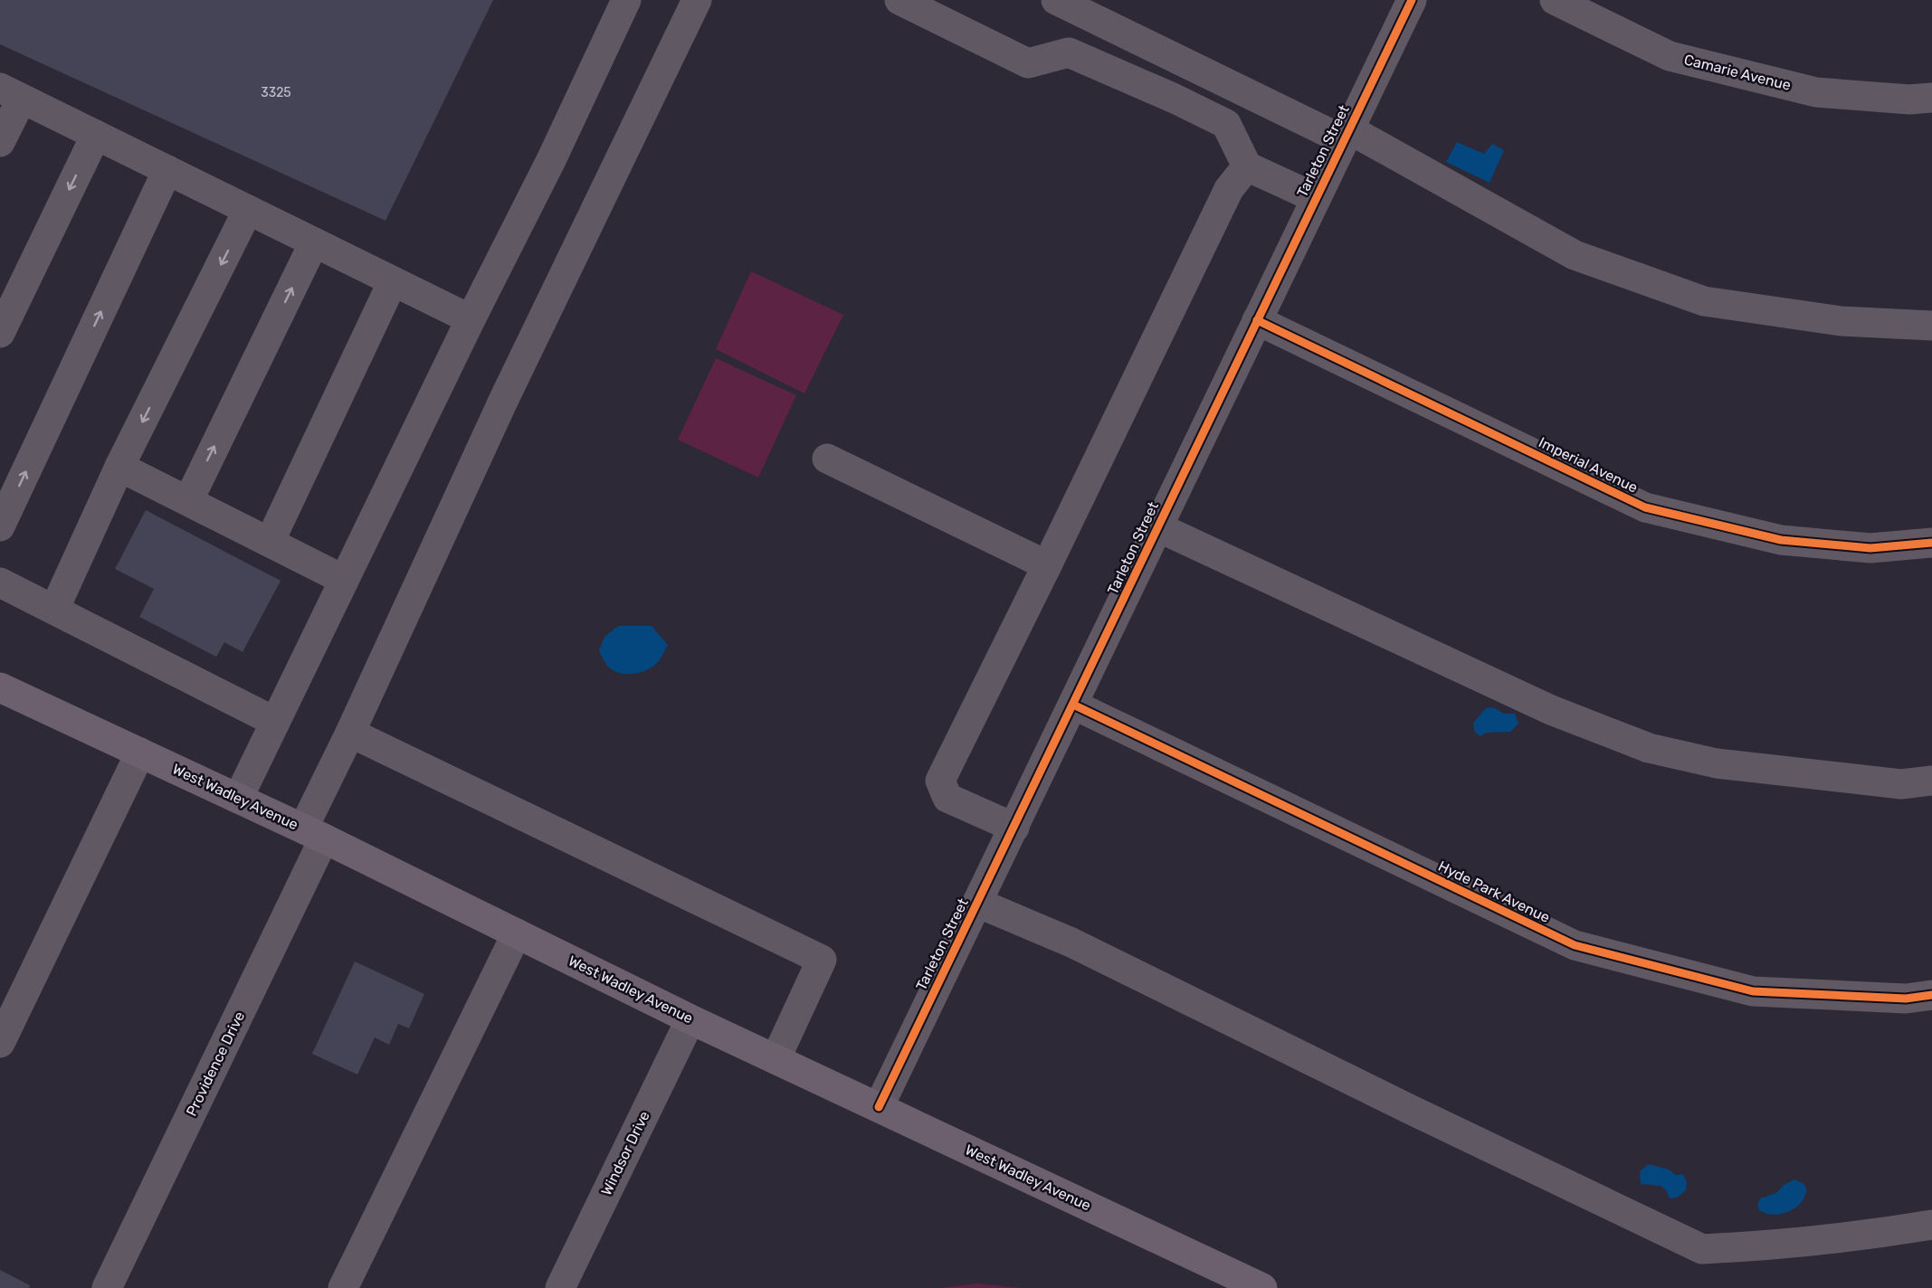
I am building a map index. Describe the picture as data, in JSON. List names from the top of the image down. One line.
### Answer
{"streets":{"main road":["West Wadley Avenue"],"street":["Camarie Avenue","Tarleton Street","Imperial Avenue","Hyde Park Avenue","Providence Drive","Windsor Drive"]},"crossings":[["Tarleton Street","Imperial Avenue"],["Tarleton Street","West Wadley Avenue"],["Tarleton Street","Hyde Park Avenue"],["West Wadley Avenue","Providence Drive"],["West Wadley Avenue","Windsor Drive"]],"house_numbers":["3325"]}
